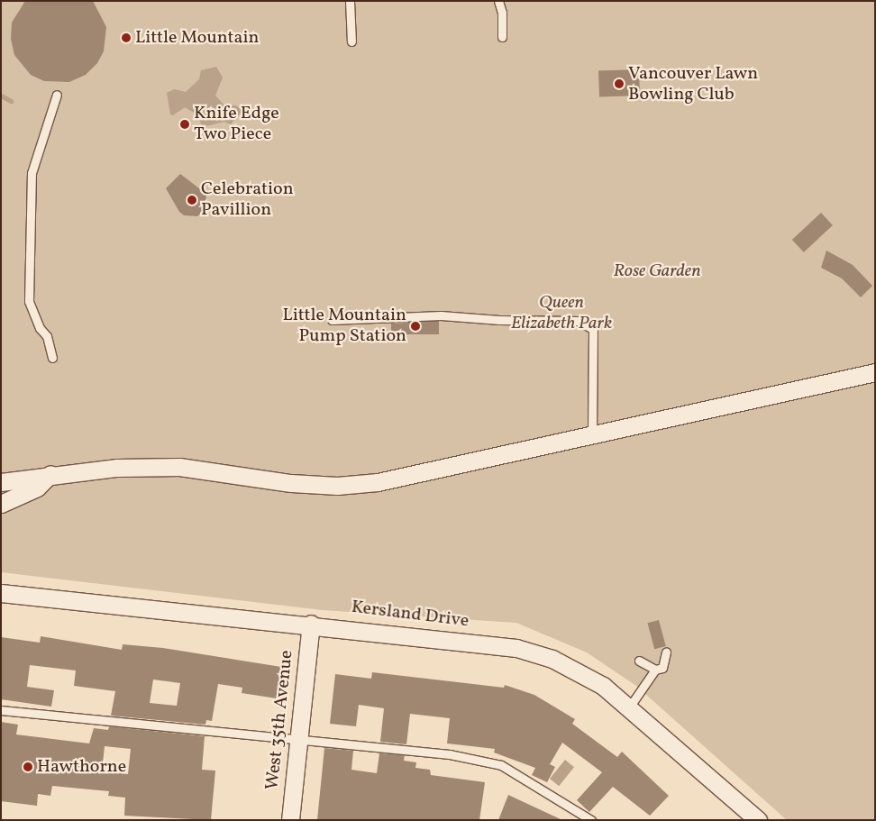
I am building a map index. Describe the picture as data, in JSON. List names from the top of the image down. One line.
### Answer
{"streets":{"street":["Kersland Drive","West 35th Avenue"]},"crossings":[["Kersland Drive","West 35th Avenue"]],"parks":["Rose Garden","Queen Elizabeth Park"],"places":["Little Mountain","Vancouver Lawn Bowling Club","Knife Edge Two Piece","Celebration Pavillion","Little Mountain Pump Station","Hawthorne"]}
